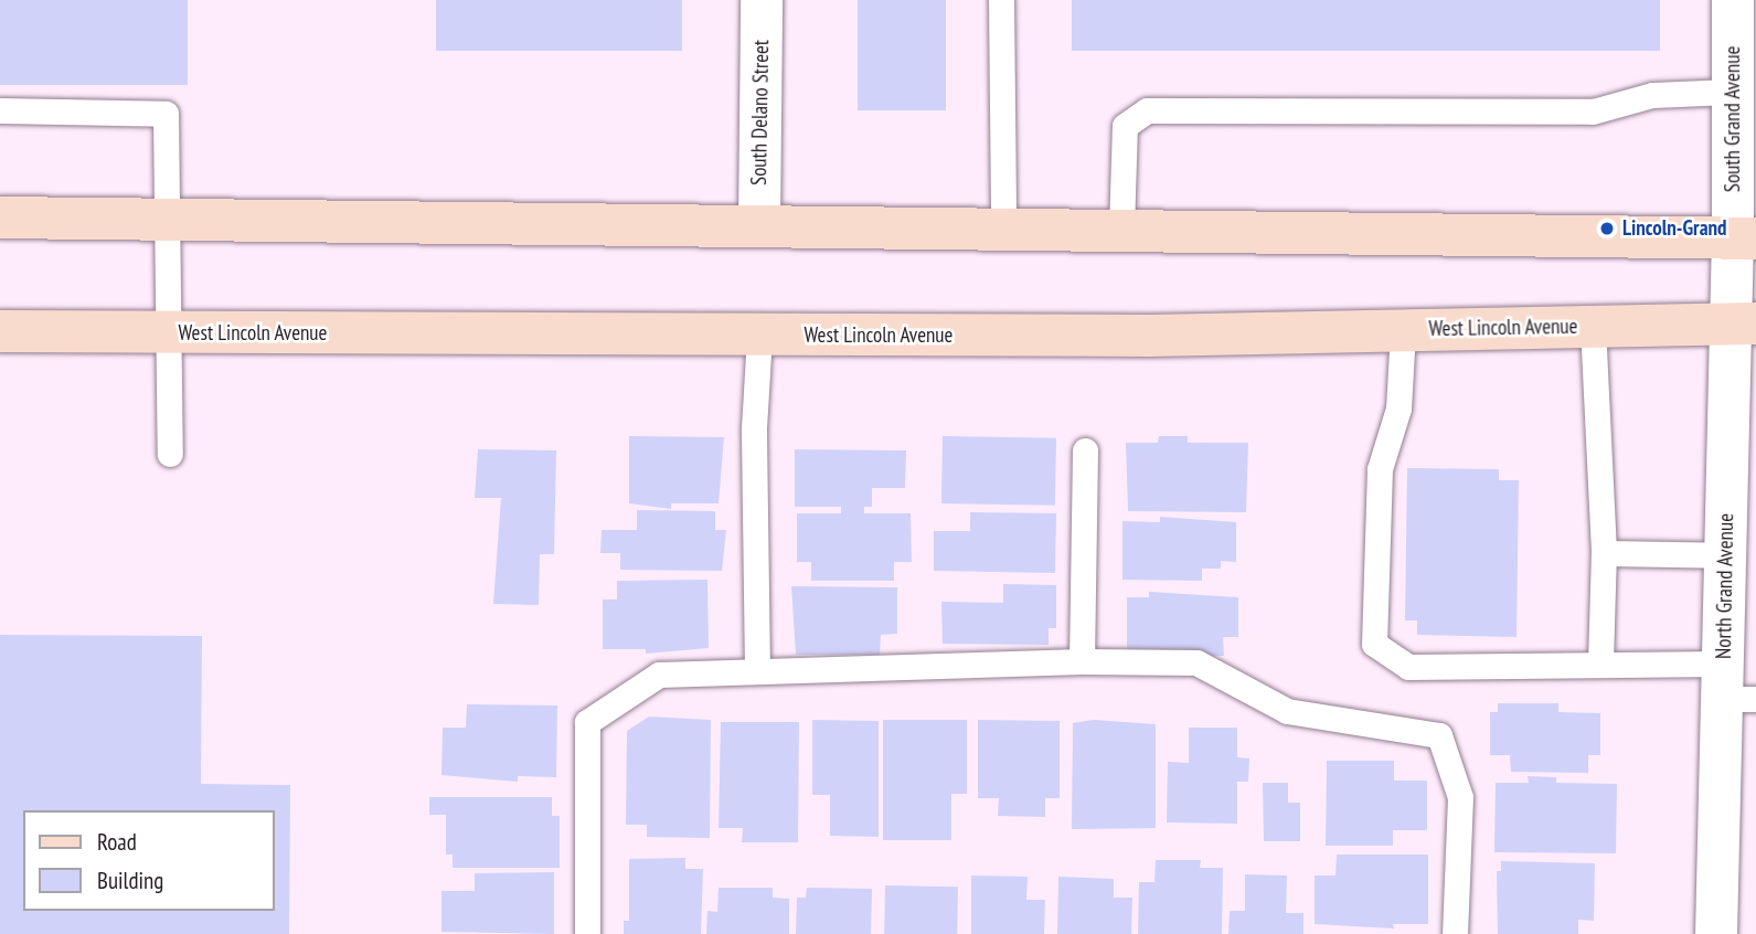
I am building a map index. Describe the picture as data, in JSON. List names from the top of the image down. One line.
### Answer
{"streets":{"main road":["West Lincoln Avenue"],"street":["South Delano Street","South Grand Avenue","North Grand Avenue"]},"crossings":[["South Grand Avenue","North Grand Avenue"],["West Lincoln Avenue","North Grand Avenue"]],"places":["Lincoln-Grand"],"legend":["Road","Building"]}
